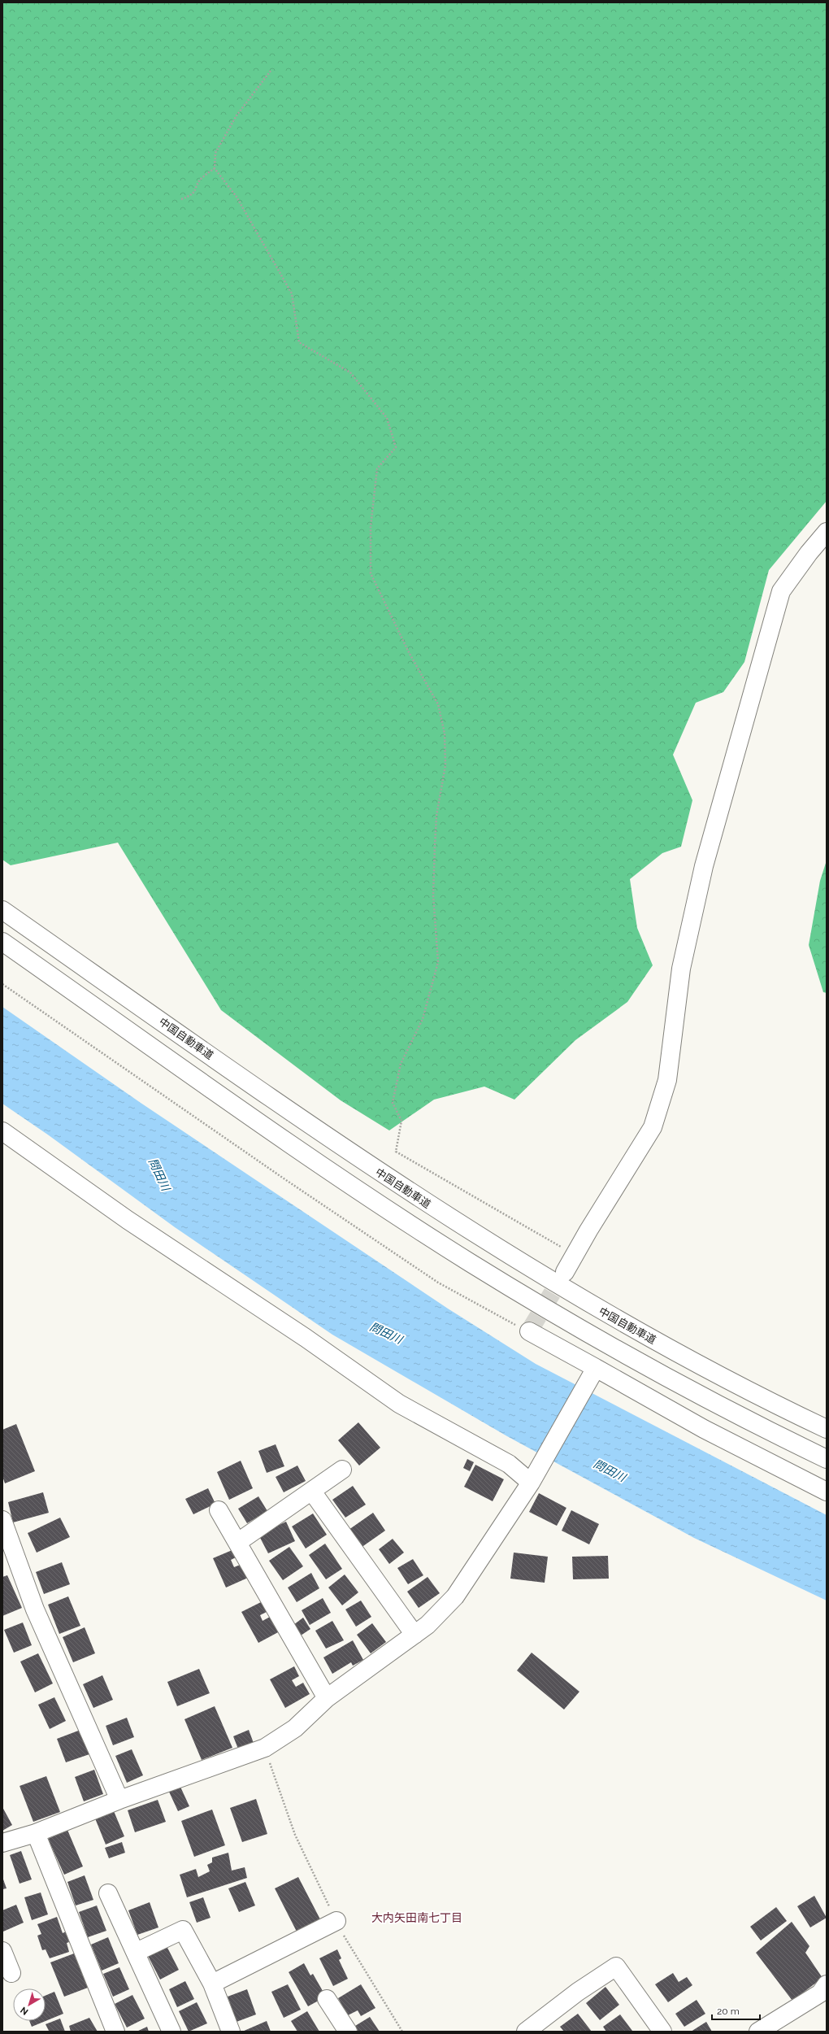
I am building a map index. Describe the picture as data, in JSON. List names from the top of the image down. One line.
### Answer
{"streets":{"main road":["中国自動車道"]},"districts":["大内矢田南七丁目"],"water":["問田川"],"scale_bar":"20 m","north":"bottom left"}
